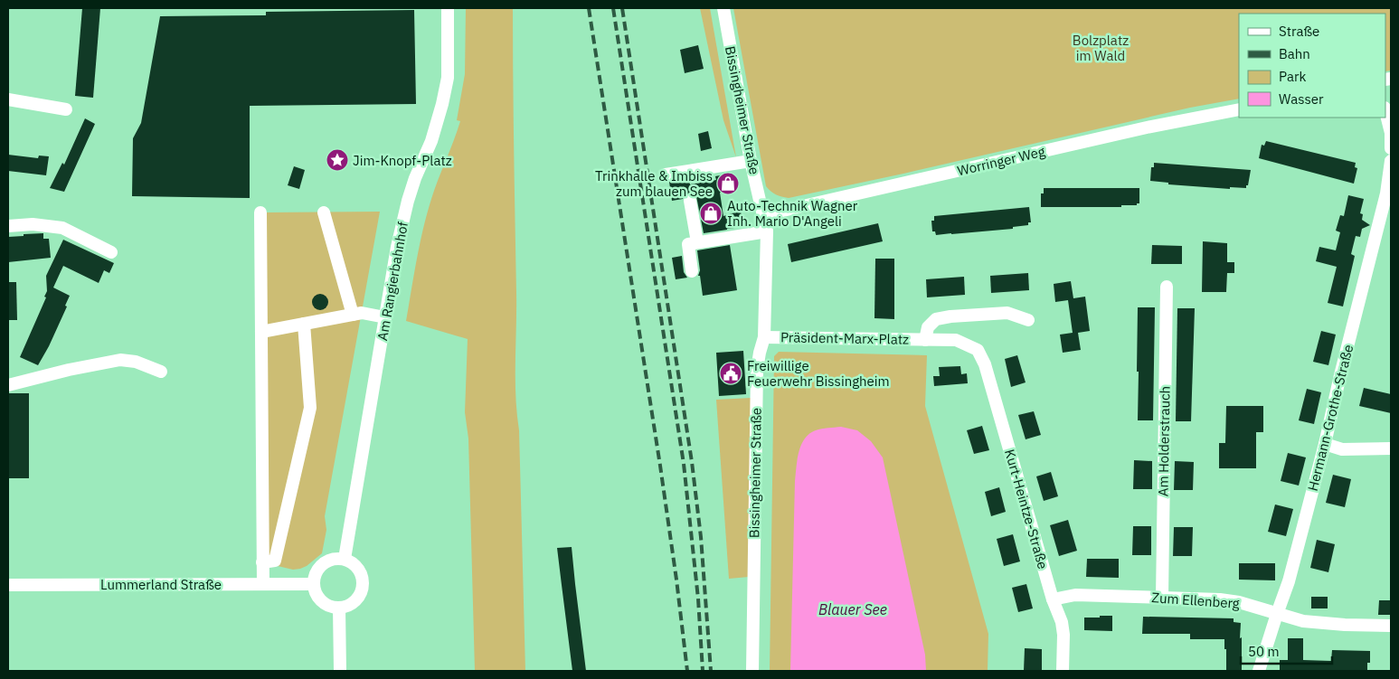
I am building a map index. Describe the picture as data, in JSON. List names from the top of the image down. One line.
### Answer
{"streets":{"street":["Bissingheimer Straße","Worringer Weg","Am Rangierbahnhof","Präsident-Marx-Platz","Hermann-Grothe-Straße","Am Holderstrauch","Kurt-Heintze-Straße","Lummerland Straße","Zum Ellenberg"]},"crossings":[["Bissingheimer Straße","Worringer Weg"],["Bissingheimer Straße","Präsident-Marx-Platz"],["Am Rangierbahnhof","Lummerland Straße"],["Präsident-Marx-Platz","Kurt-Heintze-Straße"],["Hermann-Grothe-Straße","Zum Ellenberg"],["Am Holderstrauch","Zum Ellenberg"],["Kurt-Heintze-Straße","Zum Ellenberg"]],"water":["Blauer See"],"parks":["Bolzplatz im Wald"],"places":{"place":["Jim-Knopf-Platz"],"shop":["Trinkhalle & Imbiss zum blauen See","Auto-Technik Wagner Inh. Mario D'Angeli"],"public building":["Freiwillige Feuerwehr Bissingheim"]},"legend":["Straße","Bahn","Park","Wasser"],"scale_bar":"50 m"}
